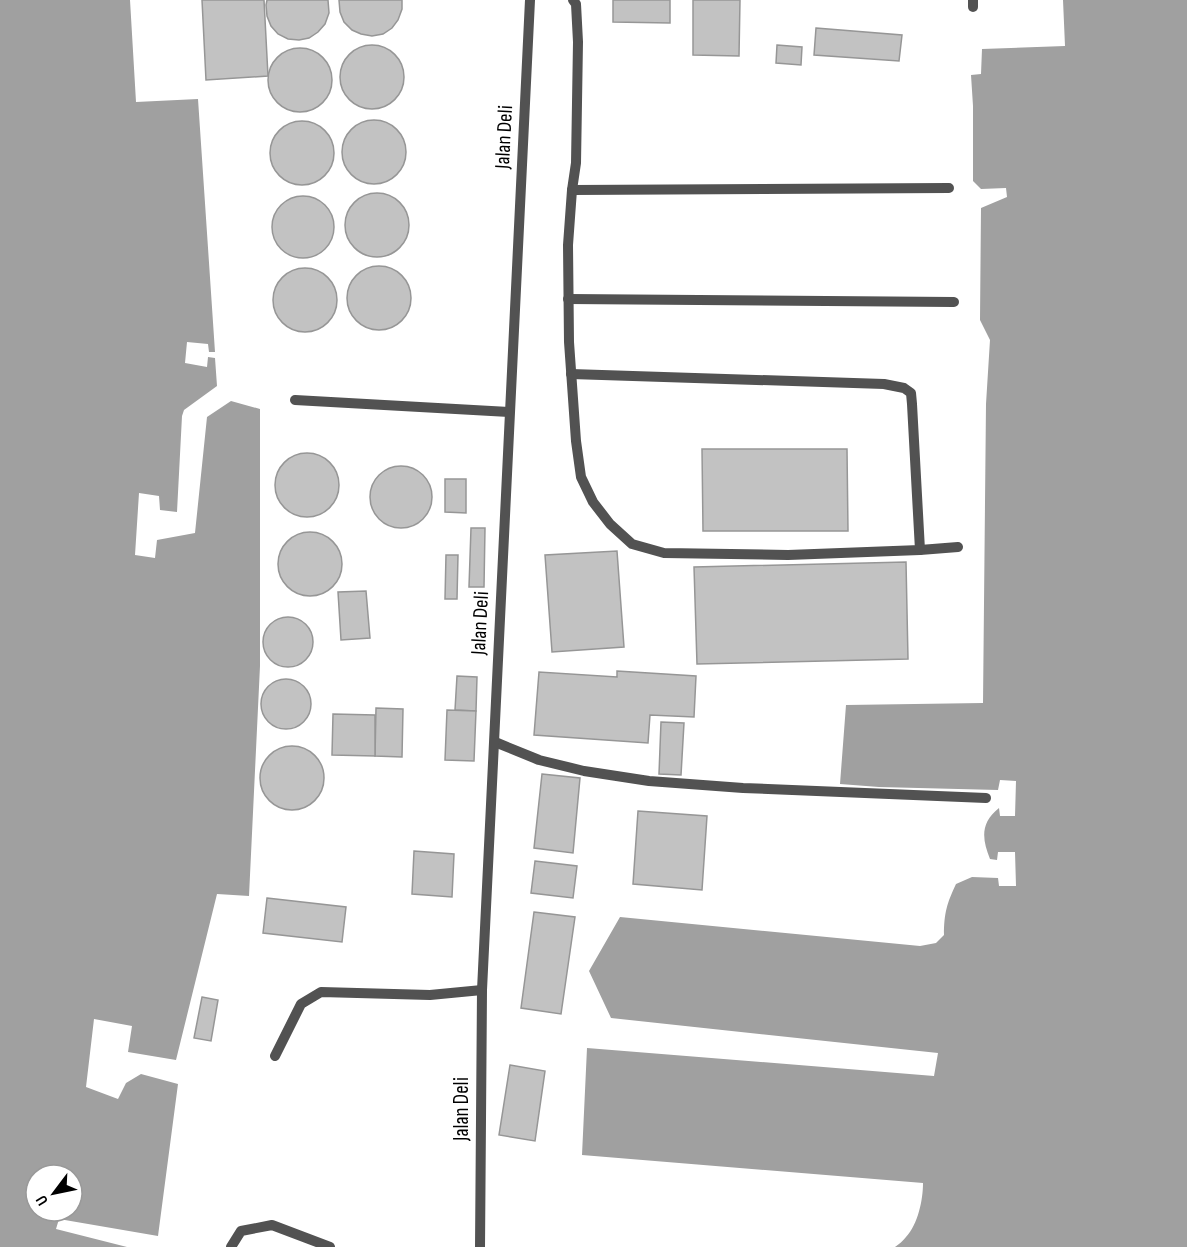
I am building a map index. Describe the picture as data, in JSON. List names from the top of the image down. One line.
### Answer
{"streets":{"lane":["Jalan Deli"]},"north":"bottom left"}
